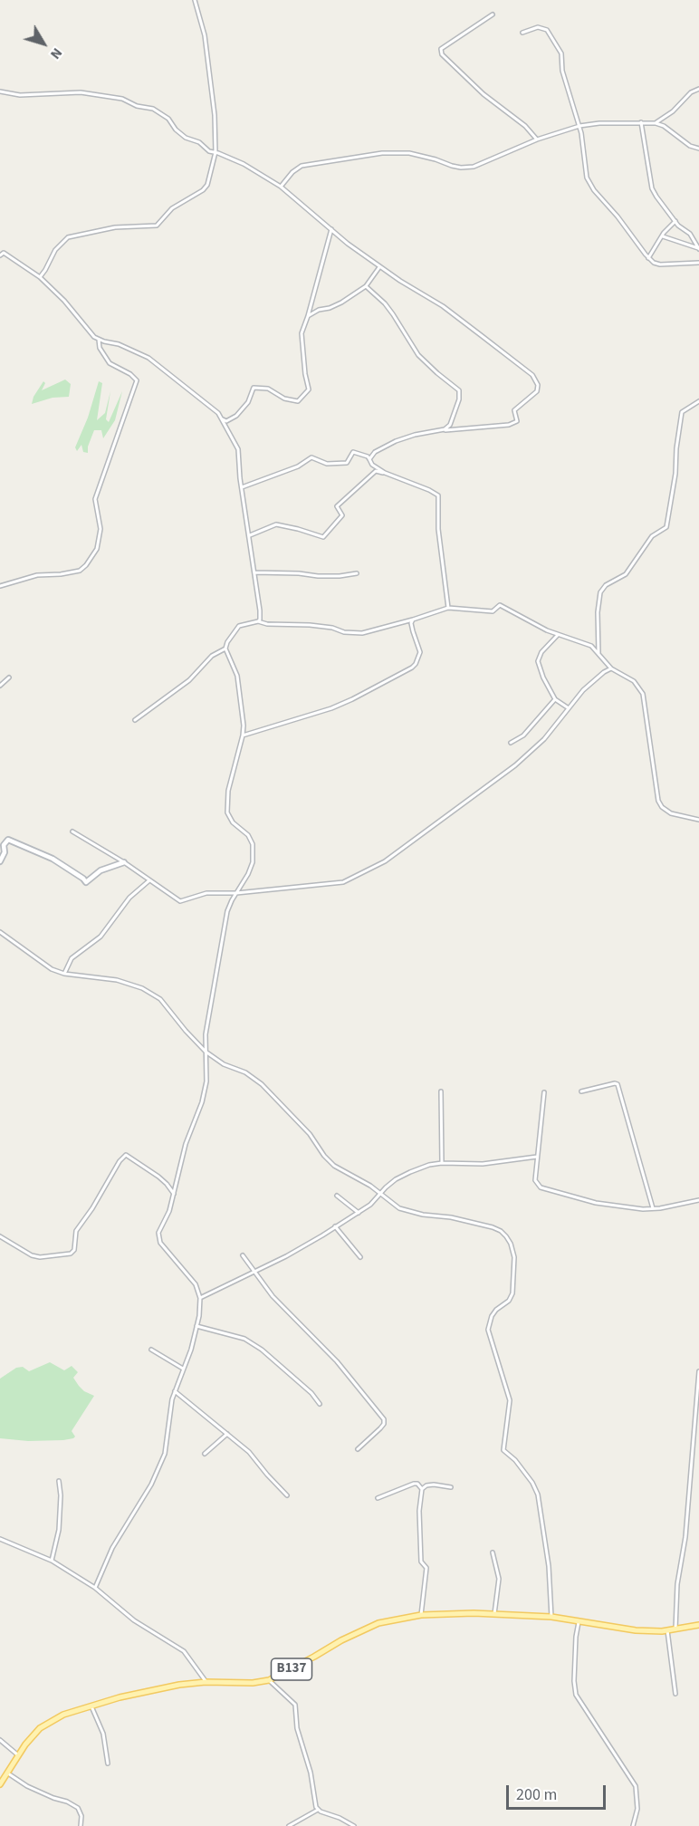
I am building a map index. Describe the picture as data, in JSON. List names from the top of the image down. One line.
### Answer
{"streets":{"main road":["B137"]},"scale_bar":"200 m","north":"bottom right"}
